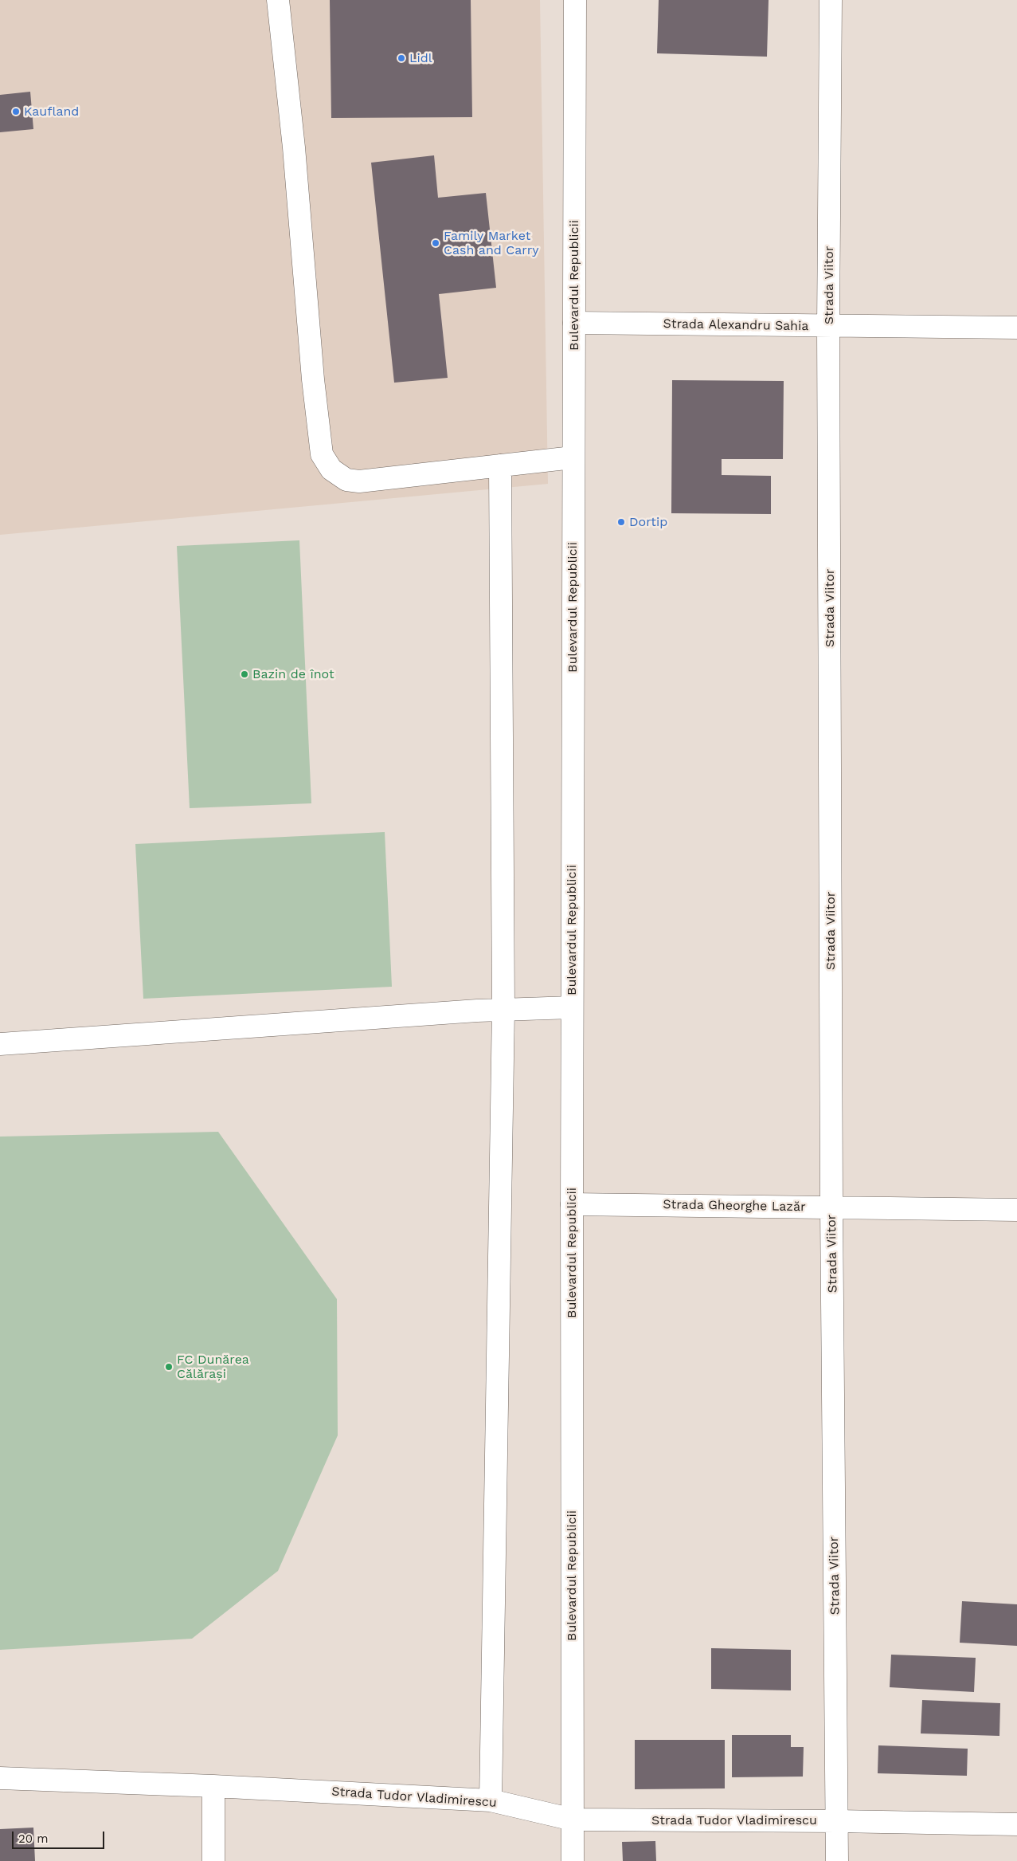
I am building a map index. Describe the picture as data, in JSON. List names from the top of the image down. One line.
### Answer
{"streets":{"street":["Bulevardul Republicii","Strada Viitor","Strada Alexandru Sahia","Strada Gheorghe Lazăr","Strada Tudor Vladimirescu"]},"crossings":[["Bulevardul Republicii","Strada Alexandru Sahia"],["Bulevardul Republicii","Strada Gheorghe Lazăr"],["Bulevardul Republicii","Strada Tudor Vladimirescu"],["Strada Viitor","Strada Alexandru Sahia"],["Strada Viitor","Strada Gheorghe Lazăr"],["Strada Viitor","Strada Tudor Vladimirescu"]],"places":["Lidl","Kaufland","Family Market Cash and Carry","Dortip","Bazin de înot","FC Dunărea Călărași"],"scale_bar":"20 m"}
